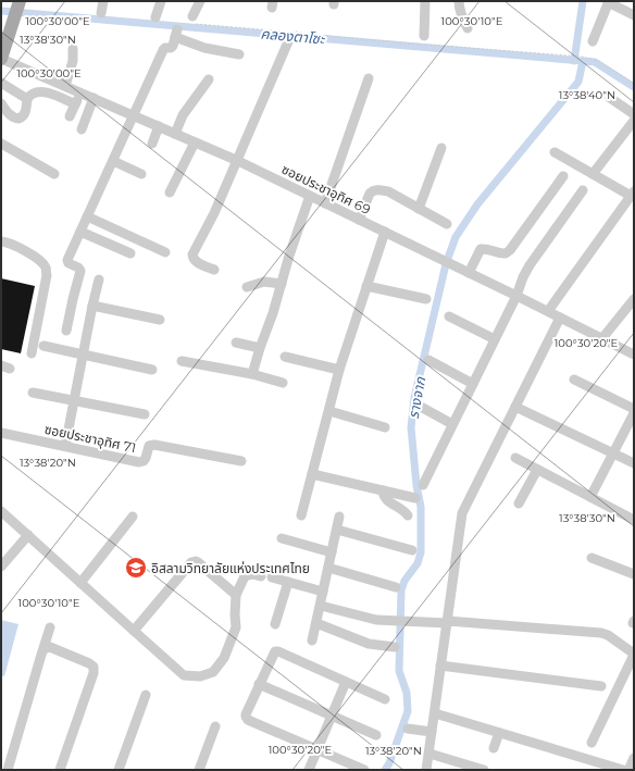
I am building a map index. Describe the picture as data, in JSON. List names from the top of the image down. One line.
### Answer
{"streets":{"street":["ซอยประชาอุทิศ 69","ซอยประชาอุทิศ 71"]},"water":["คลองตาโซะ","รางจาก"],"places":{"school or university":["อิสลามวิทยาลัยแห่งประเทศไทย"]},"coordinates":["100°30'00\"E","100°30'10\"E","13°38'30\"N","13°38'40\"N","100°30'20\"E","13°38'20\"N"]}
